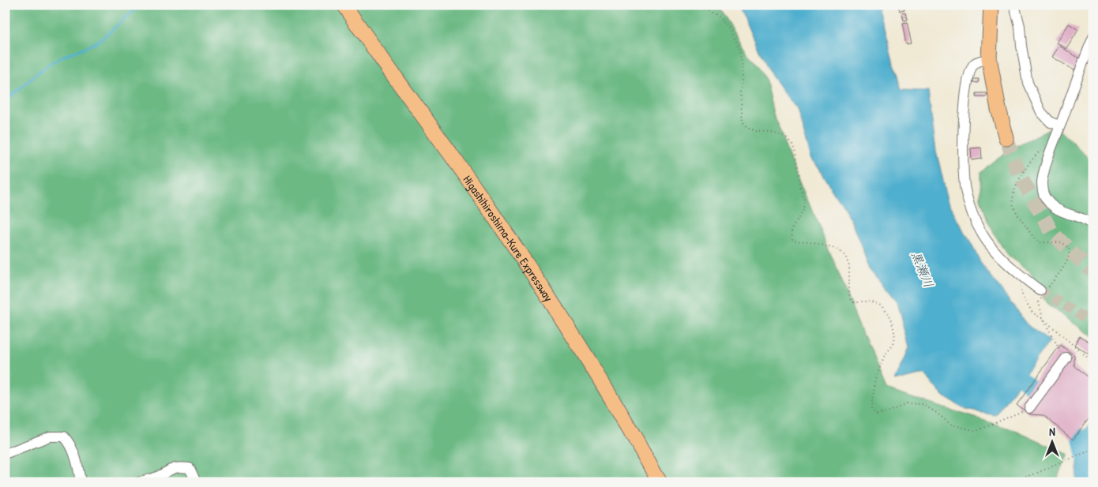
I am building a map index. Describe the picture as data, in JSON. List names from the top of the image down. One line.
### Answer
{"streets":{"highway":["Higashihiroshima-Kure Expressway"]},"water":["黒瀬川"],"north":"top"}
